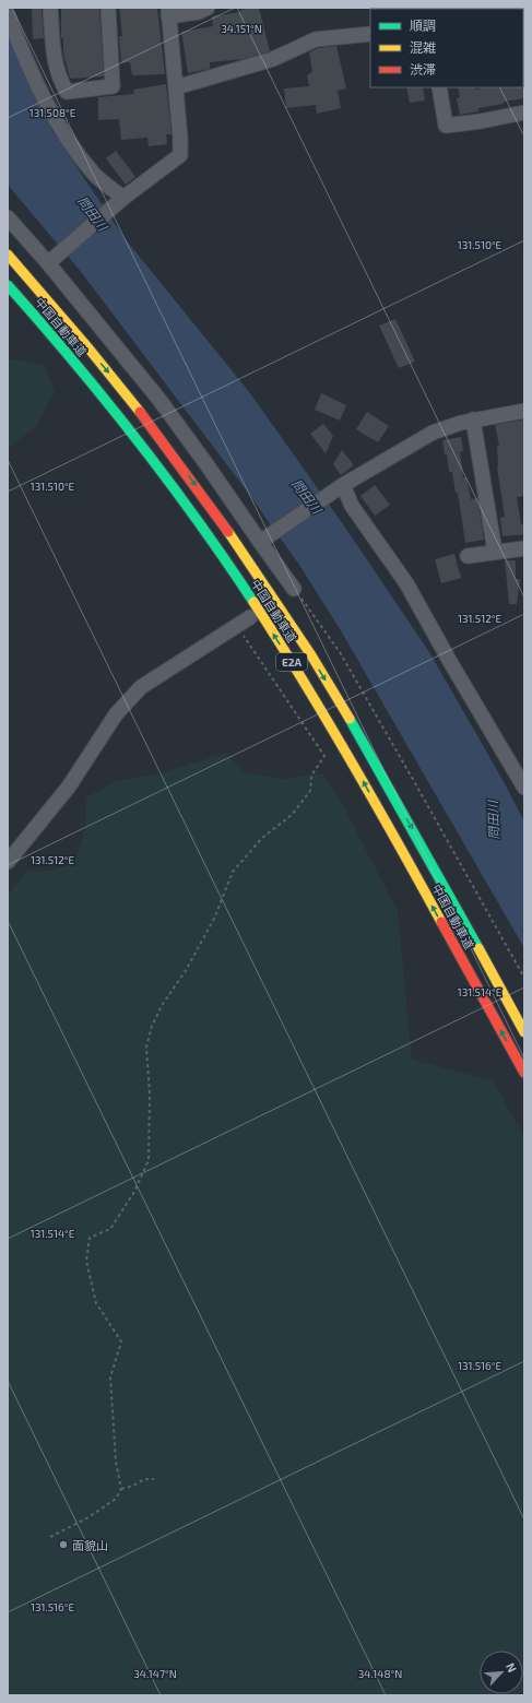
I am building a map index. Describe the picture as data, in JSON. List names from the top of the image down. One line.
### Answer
{"streets":{"highway":["中国自動車道","E2A"]},"water":["問田川"],"places":["面貌山"],"legend":["順調","混雑","渋滞"],"north":"top right","coordinates":["34.151°N","131.508°E","131.510°E","131.512°E","131.514°E","131.516°E","34.147°N","34.148°N"]}
